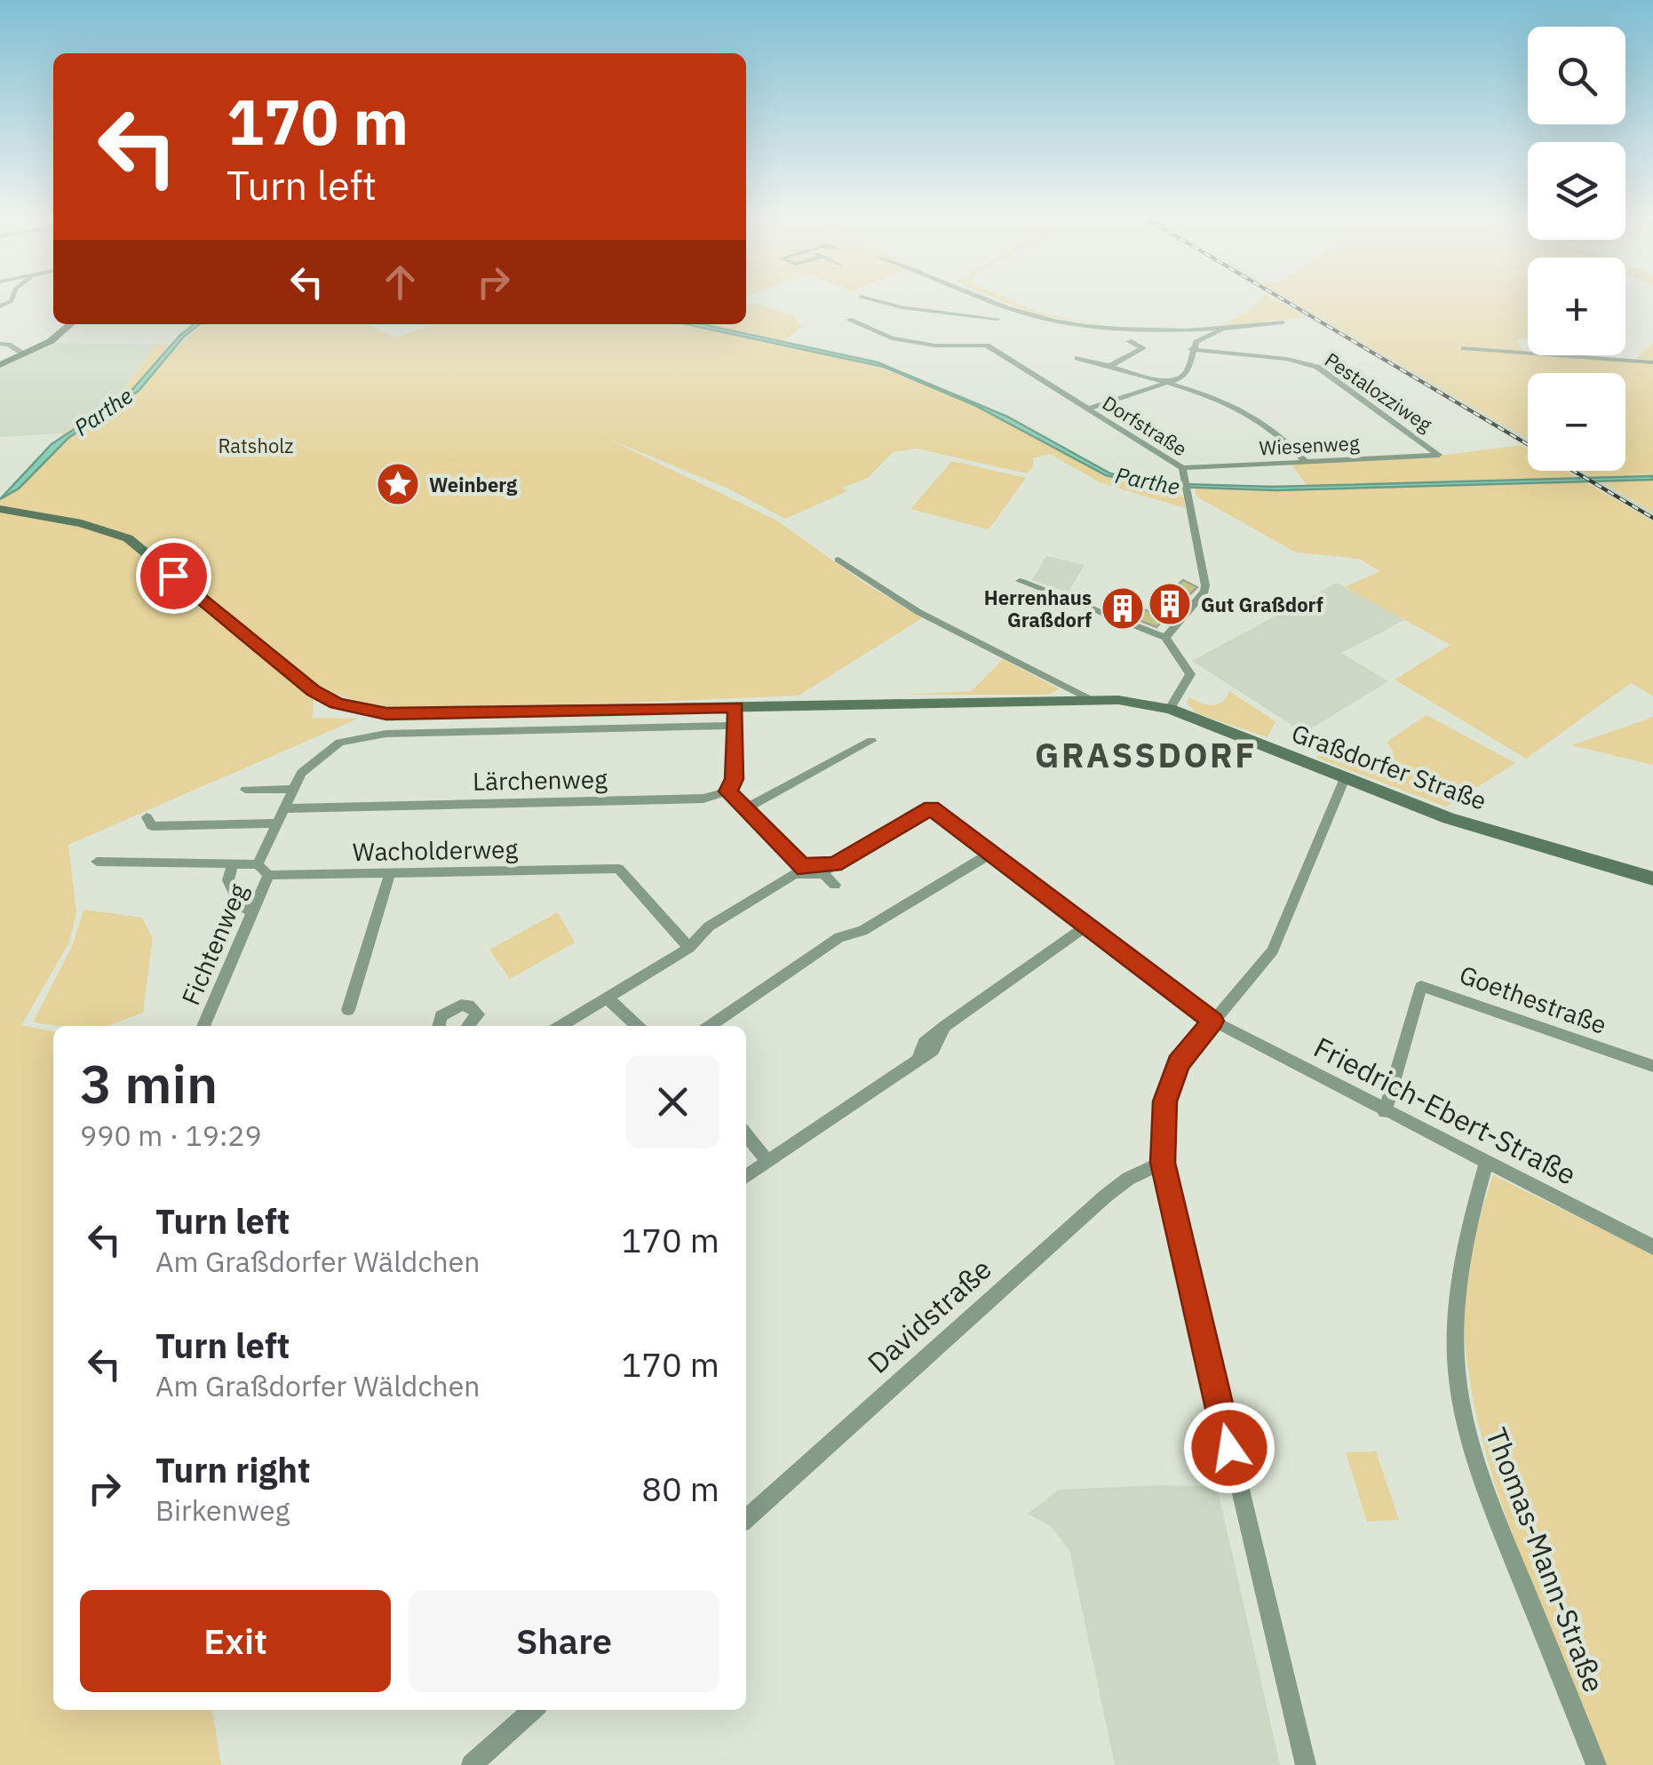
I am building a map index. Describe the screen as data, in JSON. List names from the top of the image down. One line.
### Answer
{"streets":{"street":["Pestalozziweg","Dorfstraße","Wiesenweg","Graßdorfer Straße","Lärchenweg","Wacholderweg","Fichtenweg","Goethestraße","Friedrich-Ebert-Straße","Davidstraße","Thomas-Mann-Straße"]},"crossings":[["Pestalozziweg","Wiesenweg"],["Dorfstraße","Wiesenweg"],["Wacholderweg","Fichtenweg"],["Goethestraße","Friedrich-Ebert-Straße"],["Friedrich-Ebert-Straße","Thomas-Mann-Straße"]],"districts":["GRASSDORF"],"water":["Parthe"],"parks":["Ratsholz"],"places":{"place":["Weinberg"],"building":["Gut Graßdorf","Herrenhaus Graßdorf"]},"page":{"map_buttons":["+","−"],"turn":["170 m","Turn left"],"heading":["3 min","990 m · 19:29"],"list":[{"name":"Turn left","note":"Am Graßdorfer Wäldchen","value":"170 m"},{"name":"Turn left","note":"Am Graßdorfer Wäldchen","value":"170 m"},{"name":"Turn right","note":"Birkenweg","value":"80 m"}],"buttons":["Exit","Share"]}}
